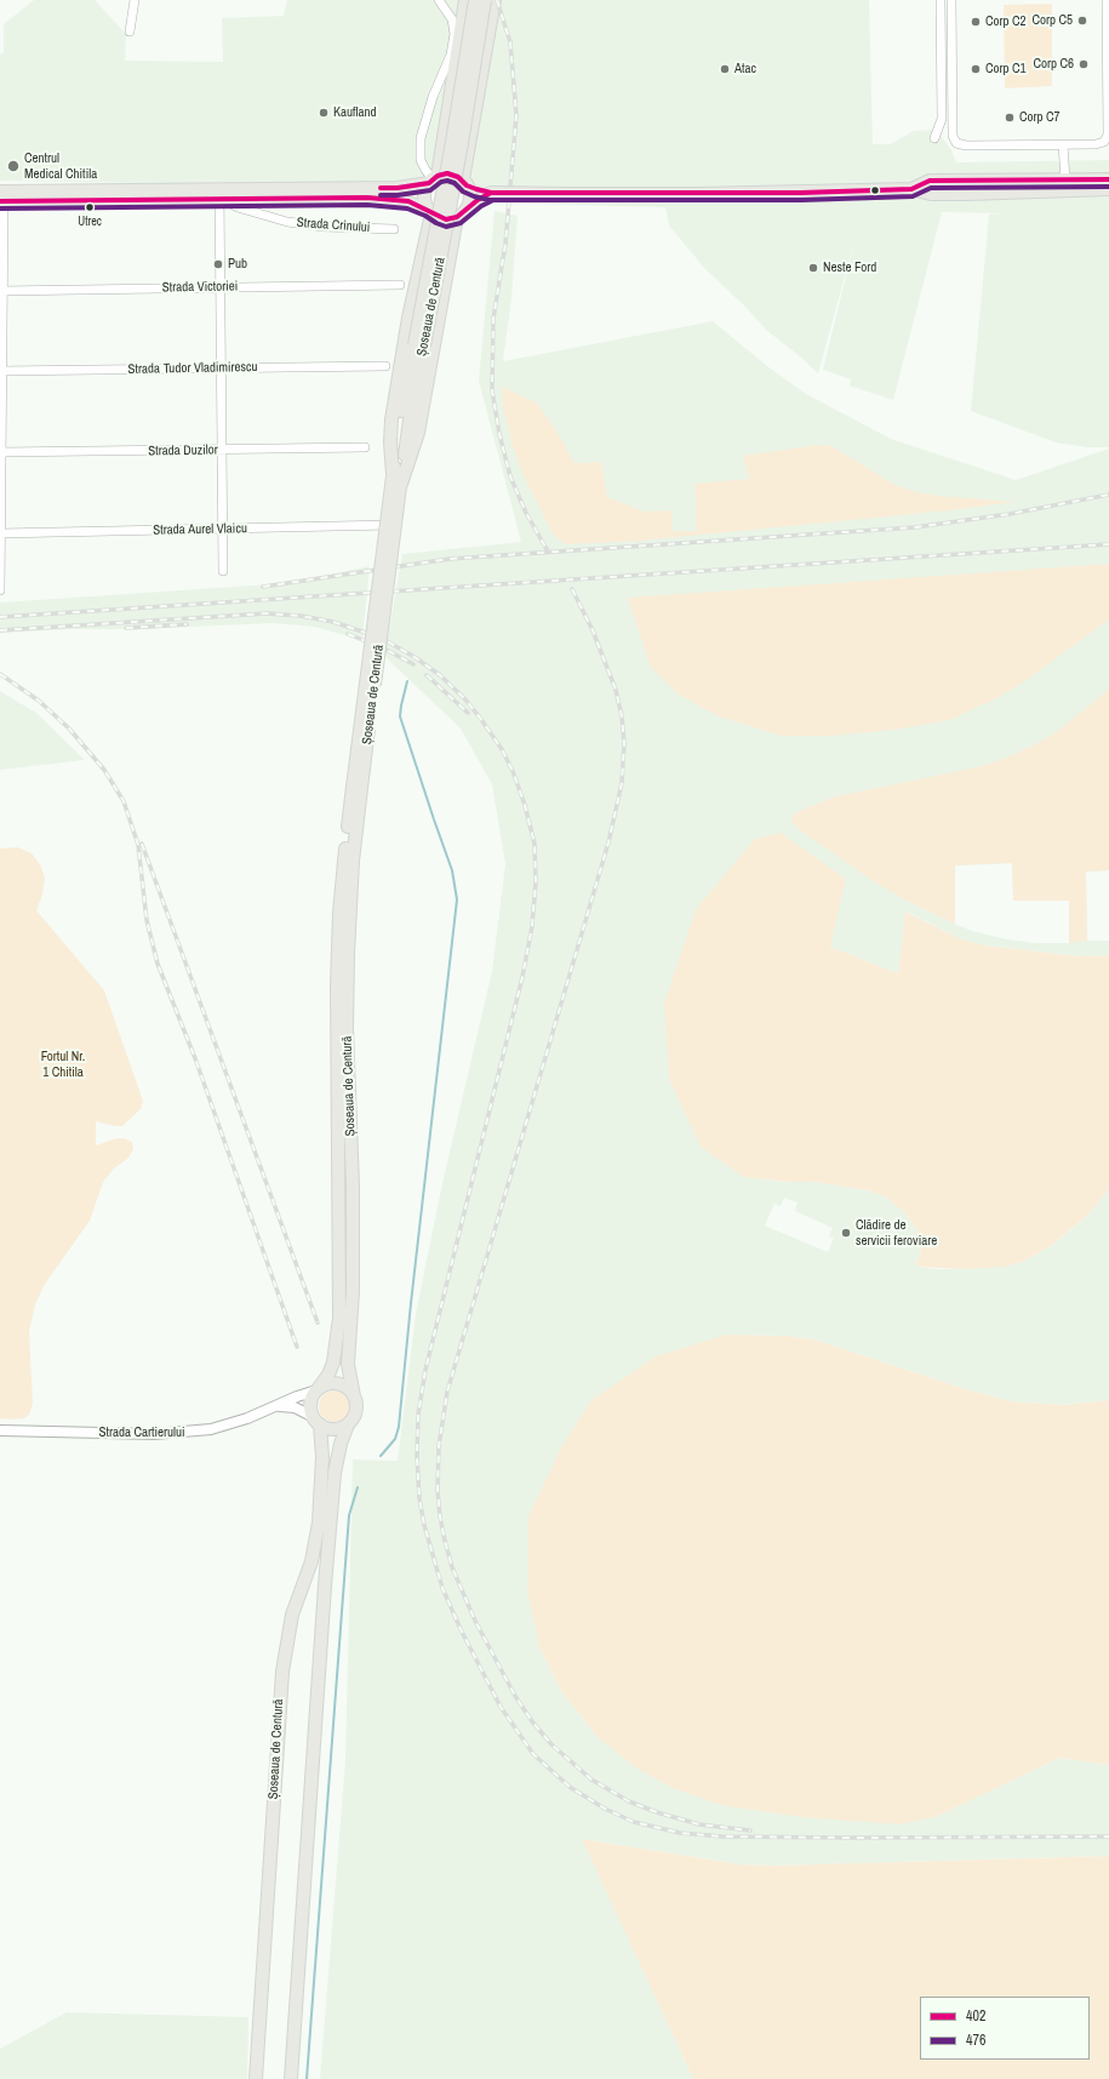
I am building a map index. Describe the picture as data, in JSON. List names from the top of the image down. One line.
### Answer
{"streets":{"main road":["Șoseaua de Centură"],"street":["Strada Crinului","Strada Victoriei","Strada Tudor Vladimirescu","Strada Duzilor","Strada Aurel Vlaicu","Strada Cartierului"]},"crossings":[["Șoseaua de Centură","Strada Aurel Vlaicu"],["Șoseaua de Centură","Strada Cartierului"]],"parks":["Fortul Nr. 1 Chitila"],"places":["Corp C5","Corp C2","Corp C6","Atac","Corp C1","Kaufland","Corp C7","Centrul Medical Chitila","Utrec","Pub","Neste Ford","Clădire de servicii feroviare"],"lines":["transit line 402","transit line 476"],"legend":["402","476"]}
